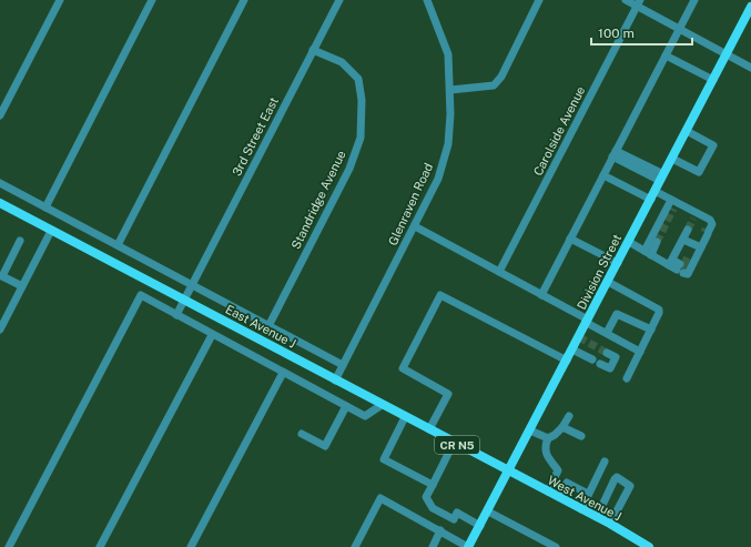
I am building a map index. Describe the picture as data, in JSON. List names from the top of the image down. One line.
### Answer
{"streets":{"main road":["Division Street","East Avenue J","CR N5","West Avenue J"],"street":["Carolside Avenue","3rd Street East","Standridge Avenue","Glenraven Road"]},"crossings":[["3rd Street East","Standridge Avenue"],["3rd Street East","East Avenue J"],["Standridge Avenue","East Avenue J"],["Glenraven Road","East Avenue J"],["Division Street","East Avenue J"],["Division Street","West Avenue J"],["East Avenue J","West Avenue J"]],"scale_bar":"100 m"}
